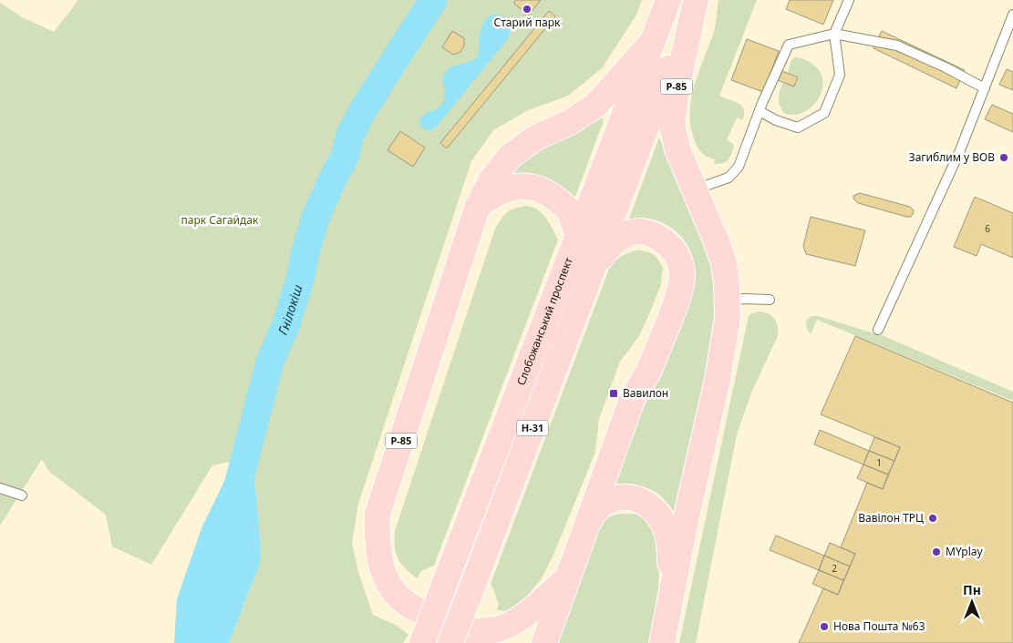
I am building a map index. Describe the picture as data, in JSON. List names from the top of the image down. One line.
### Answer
{"streets":{"main road":["Р-85","Слобожанський проспект","Н-31"]},"crossings":[["Р-85","Слобожанський проспект"],["Р-85","Н-31"]],"water":["Гнілокіш"],"parks":["парк Сагайдак"],"places":{"other":["Старий парк","Загиблим у ВОВ","Вавілон ТРЦ","MYplay","Нова Пошта №63"],"transit":["Вавилон"]},"house_numbers":["6","1","2"],"north":"top"}
